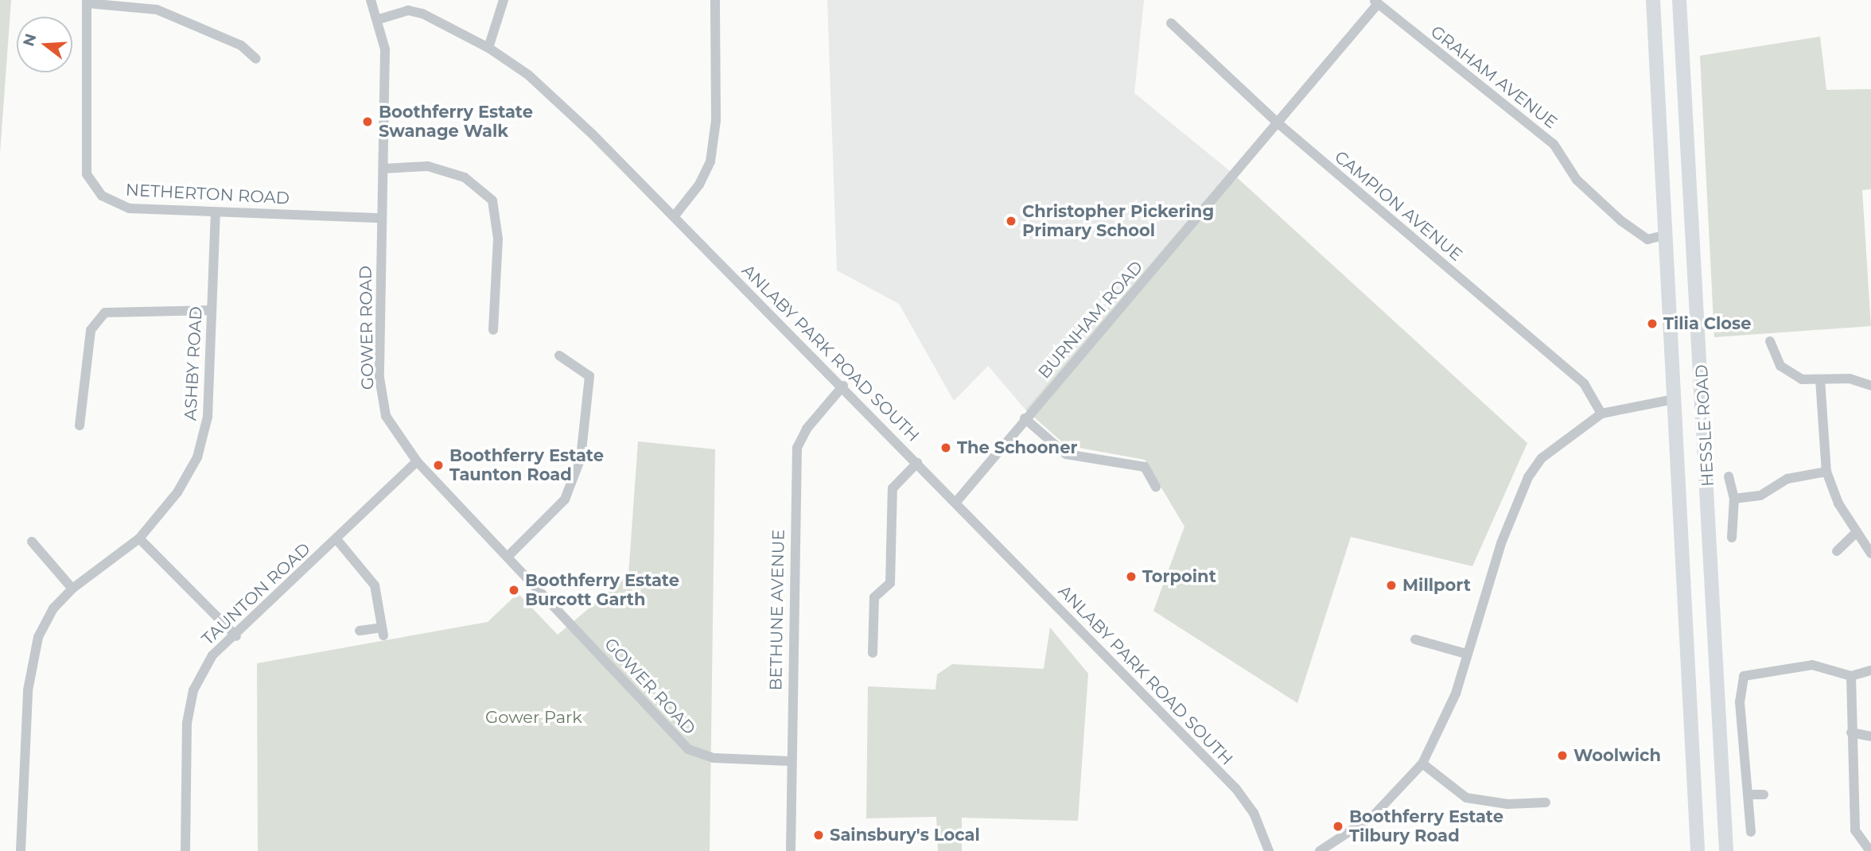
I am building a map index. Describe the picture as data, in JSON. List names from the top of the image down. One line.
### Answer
{"streets":{"street":["GRAHAM AVENUE","NETHERTON ROAD","CAMPION AVENUE","BURNHAM ROAD","GOWER ROAD","ANLABY PARK ROAD SOUTH","ASHBY ROAD","HESSLE ROAD","TAUNTON ROAD","BETHUNE AVENUE"]},"crossings":[["GRAHAM AVENUE","BURNHAM ROAD"],["GRAHAM AVENUE","HESSLE ROAD"],["NETHERTON ROAD","GOWER ROAD"],["NETHERTON ROAD","ASHBY ROAD"],["CAMPION AVENUE","BURNHAM ROAD"],["BURNHAM ROAD","ANLABY PARK ROAD SOUTH"],["GOWER ROAD","ANLABY PARK ROAD SOUTH"],["GOWER ROAD","TAUNTON ROAD"],["GOWER ROAD","BETHUNE AVENUE"],["ANLABY PARK ROAD SOUTH","BETHUNE AVENUE"]],"parks":["Gower Park"],"places":["Boothferry Estate Swanage Walk","Christopher Pickering Primary School","Tilia Close","The Schooner","Boothferry Estate Taunton Road","Torpoint","Millport","Boothferry Estate Burcott Garth","Woolwich","Boothferry Estate Tilbury Road","Sainsbury's Local"],"north":"left"}
